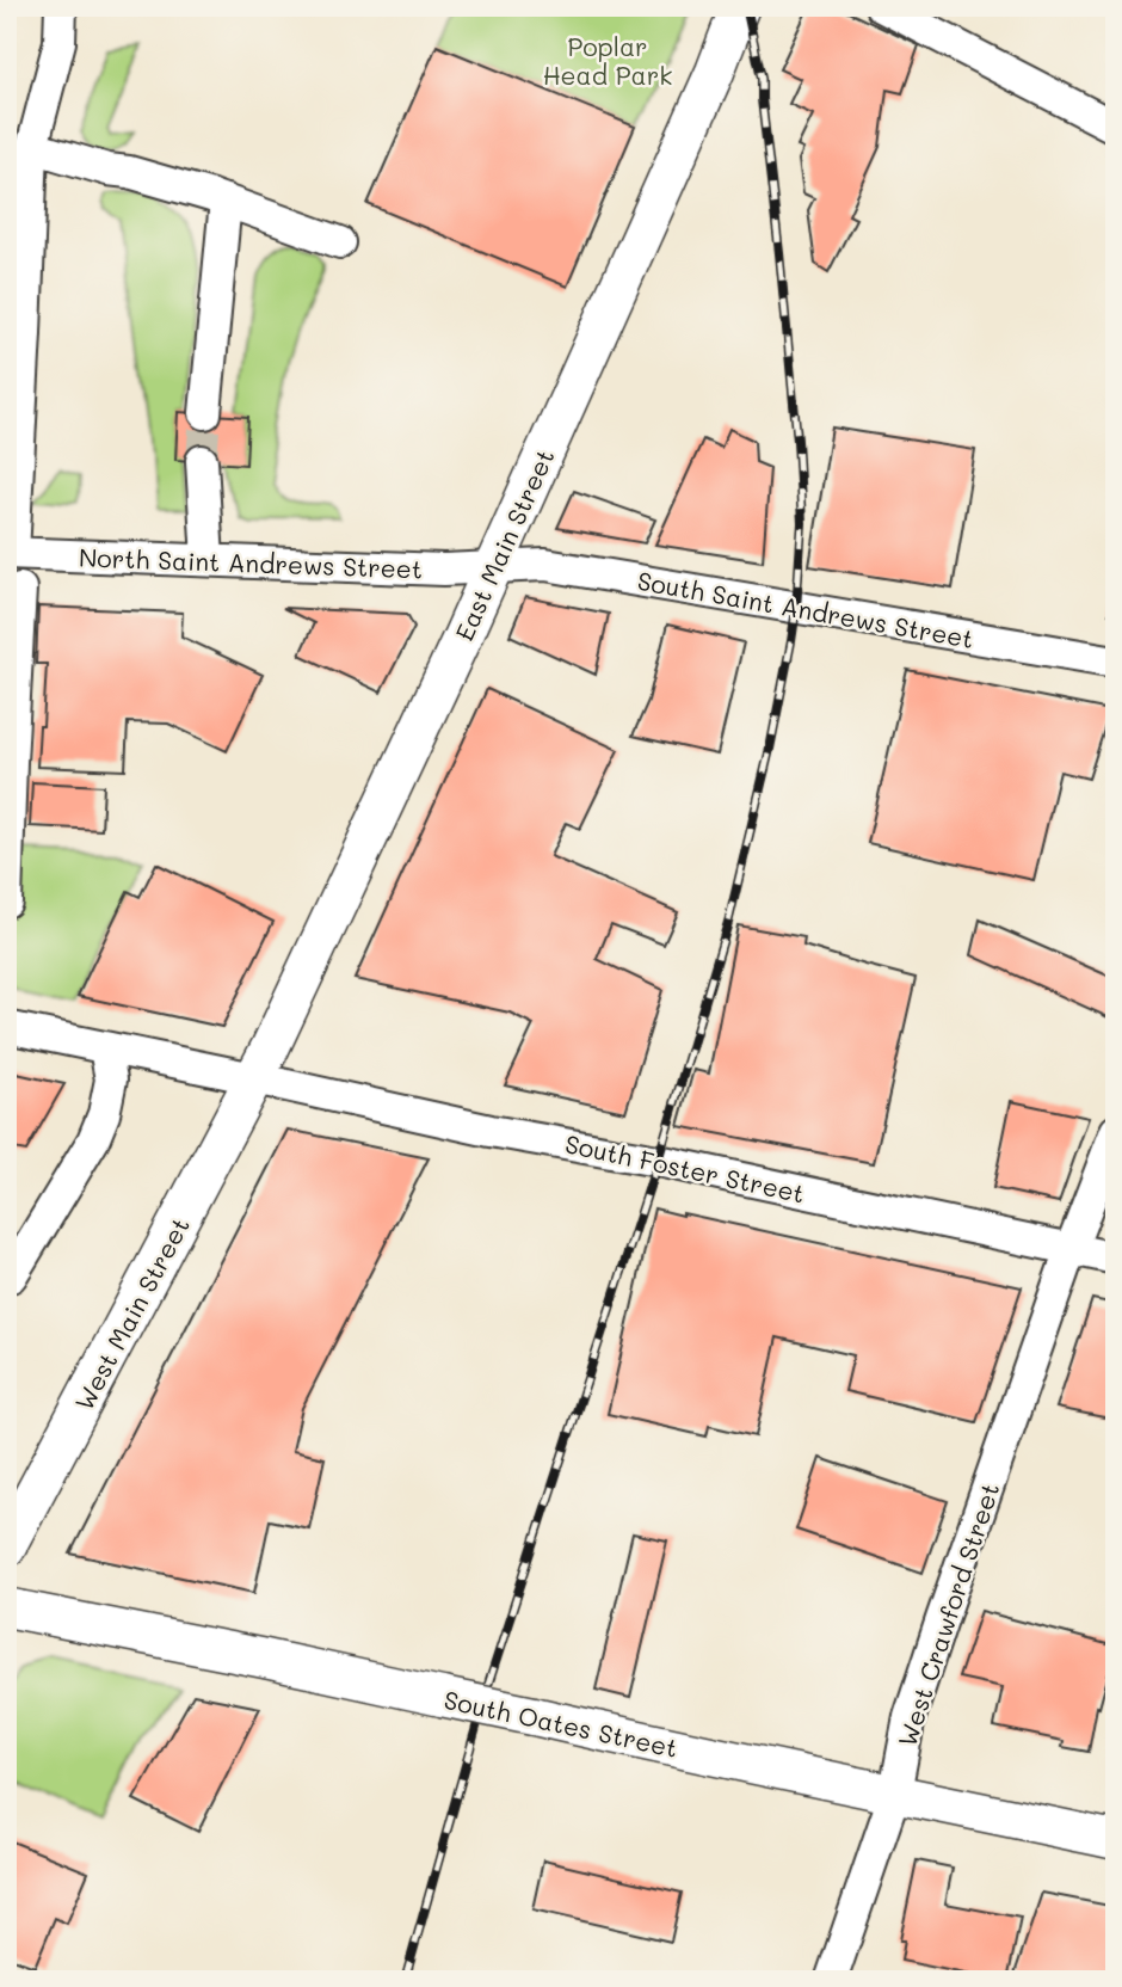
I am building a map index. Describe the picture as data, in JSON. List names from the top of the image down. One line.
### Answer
{"streets":{"main road":["East Main Street","West Main Street","South Oates Street"],"street":["North Saint Andrews Street","South Saint Andrews Street","South Foster Street","West Crawford Street"]},"crossings":[["East Main Street","North Saint Andrews Street"],["East Main Street","South Saint Andrews Street"],["East Main Street","South Foster Street"],["East Main Street","West Main Street"],["North Saint Andrews Street","South Saint Andrews Street"],["South Foster Street","West Main Street"],["South Foster Street","West Crawford Street"],["West Crawford Street","South Oates Street"]],"parks":["Poplar Head Park"]}
